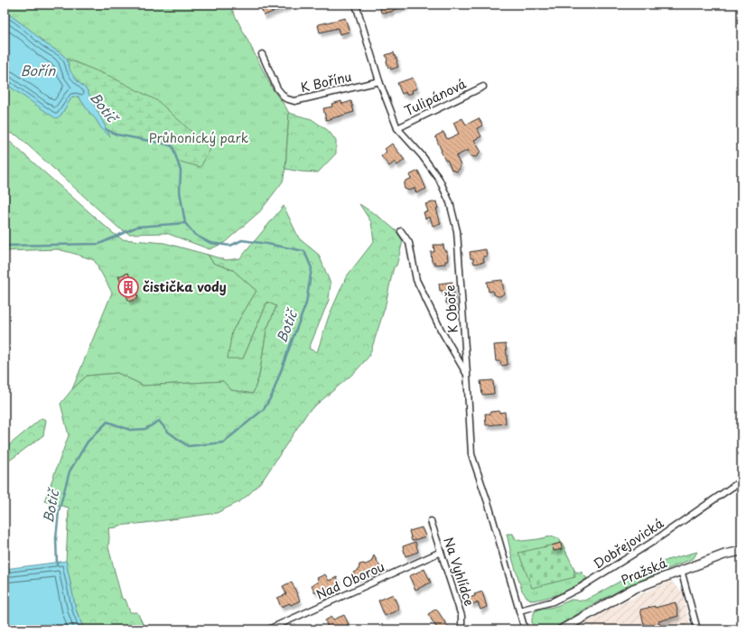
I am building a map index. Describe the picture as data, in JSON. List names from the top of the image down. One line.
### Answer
{"streets":{"main road":["Pražská"],"street":["K Bořínu","Tulipánová","K Oboře","Dobřejovická","Na Vyhlídce","Nad Oborou"]},"crossings":[["K Bořínu","K Oboře"],["Tulipánová","K Oboře"],["K Oboře","Dobřejovická"],["Na Vyhlídce","Nad Oborou"]],"water":["Bořín","Botič"],"parks":["Průhonický park"],"places":{"building":["čistička vody"]}}
